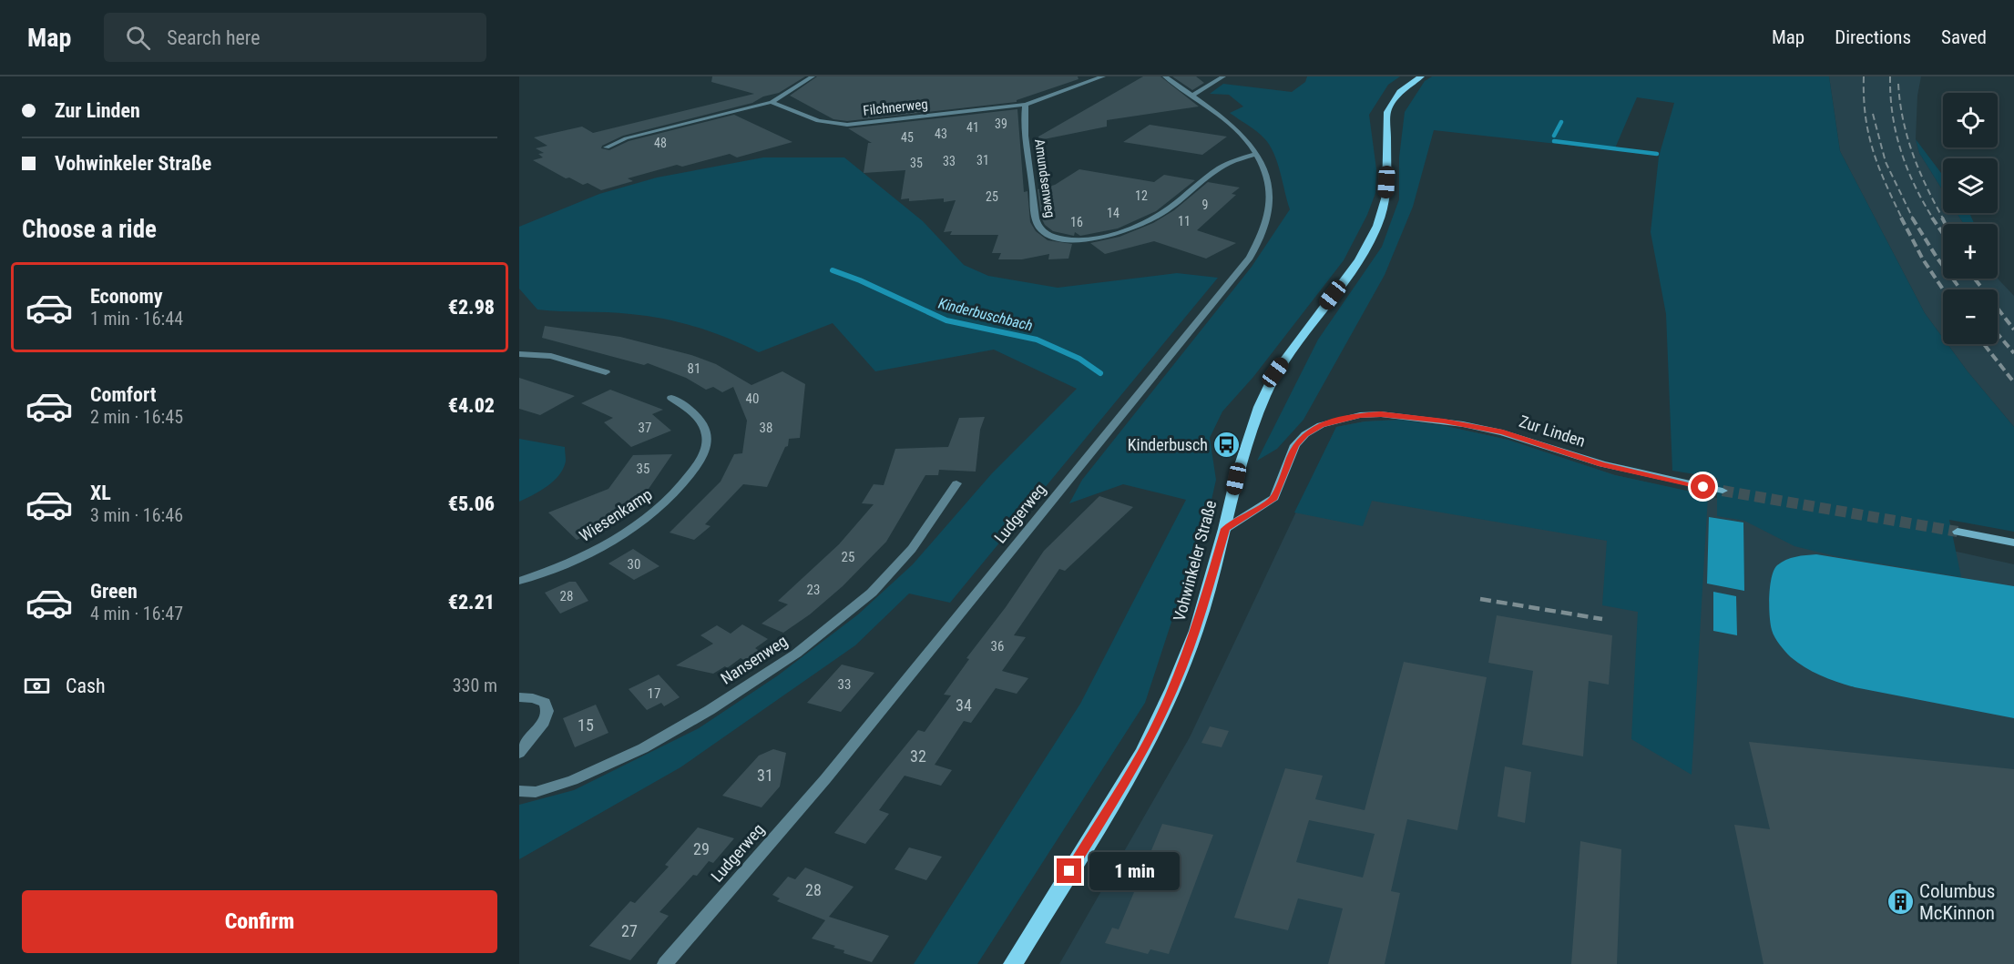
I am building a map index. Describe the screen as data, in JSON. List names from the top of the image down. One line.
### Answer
{"streets":{"main road":["Vohwinkeler Straße"],"street":["Filchnerweg","Amundsenweg","Zur Linden","Ludgerweg","Wiesenkamp","Nansenweg"]},"crossings":[["Filchnerweg","Amundsenweg"],["Amundsenweg","Ludgerweg"],["Zur Linden","Vohwinkeler Straße"]],"water":["Kinderbuschbach"],"places":{"bus stop":["Kinderbusch"],"building":["Columbus McKinnon"]},"house_numbers":["39","41","43","45","48","31","33","35","12","25","9","14","11","16","81","40","37","38","35","25","30","23","28","36","33","17","34","15","32","31","29","28","27"],"page":{"header":"Map","search":"Search here","nav":["Map","Directions","Saved"],"banner":["Zur Linden","Vohwinkeler Straße"],"map_buttons":["+","−"],"heading":"Choose a ride","list":[{"name":"Economy","note":"1 min · 16:44","value":"€2.98"},{"name":"Comfort","note":"2 min · 16:45","value":"€4.02"},{"name":"XL","note":"3 min · 16:46","value":"€5.06"},{"name":"Green","note":"4 min · 16:47","value":"€2.21"}],"pay":["Cash","330 m"],"bubble":"1 min","buttons":"Confirm"}}
